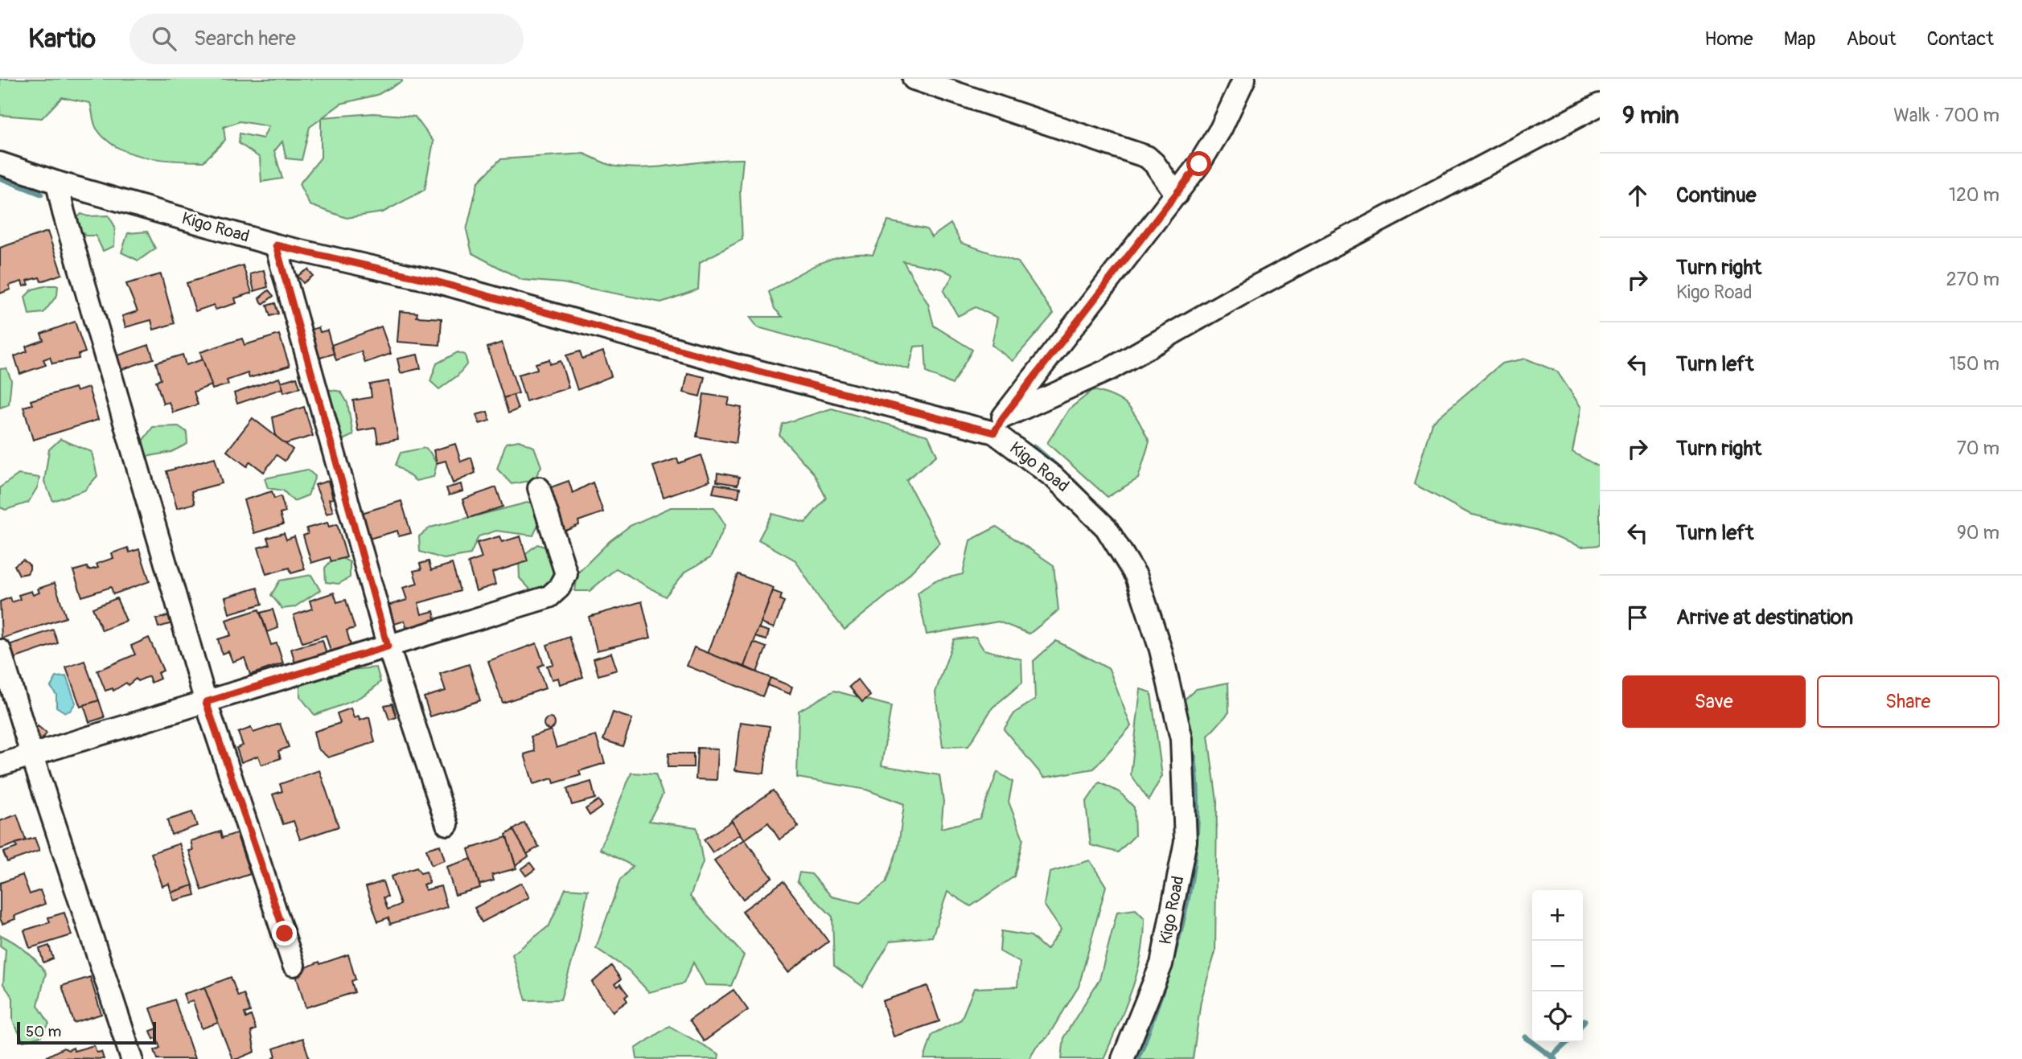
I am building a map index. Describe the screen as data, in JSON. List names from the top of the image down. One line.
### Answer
{"streets":{"street":["Kigo Road"]},"scale_bar":"50 m","page":{"header":"Kartio","search":"Search here","nav":["Home","Map","About","Contact"],"heading":["9 min","Walk · 700 m"],"list":[["Continue","120 m"],["Turn right","Kigo Road","270 m"],["Turn left","150 m"],["Turn right","70 m"],["Turn left","90 m"],"Arrive at destination"],"buttons":["Save","Share"],"map_buttons":["+","−"],"scale":"50 m"}}
